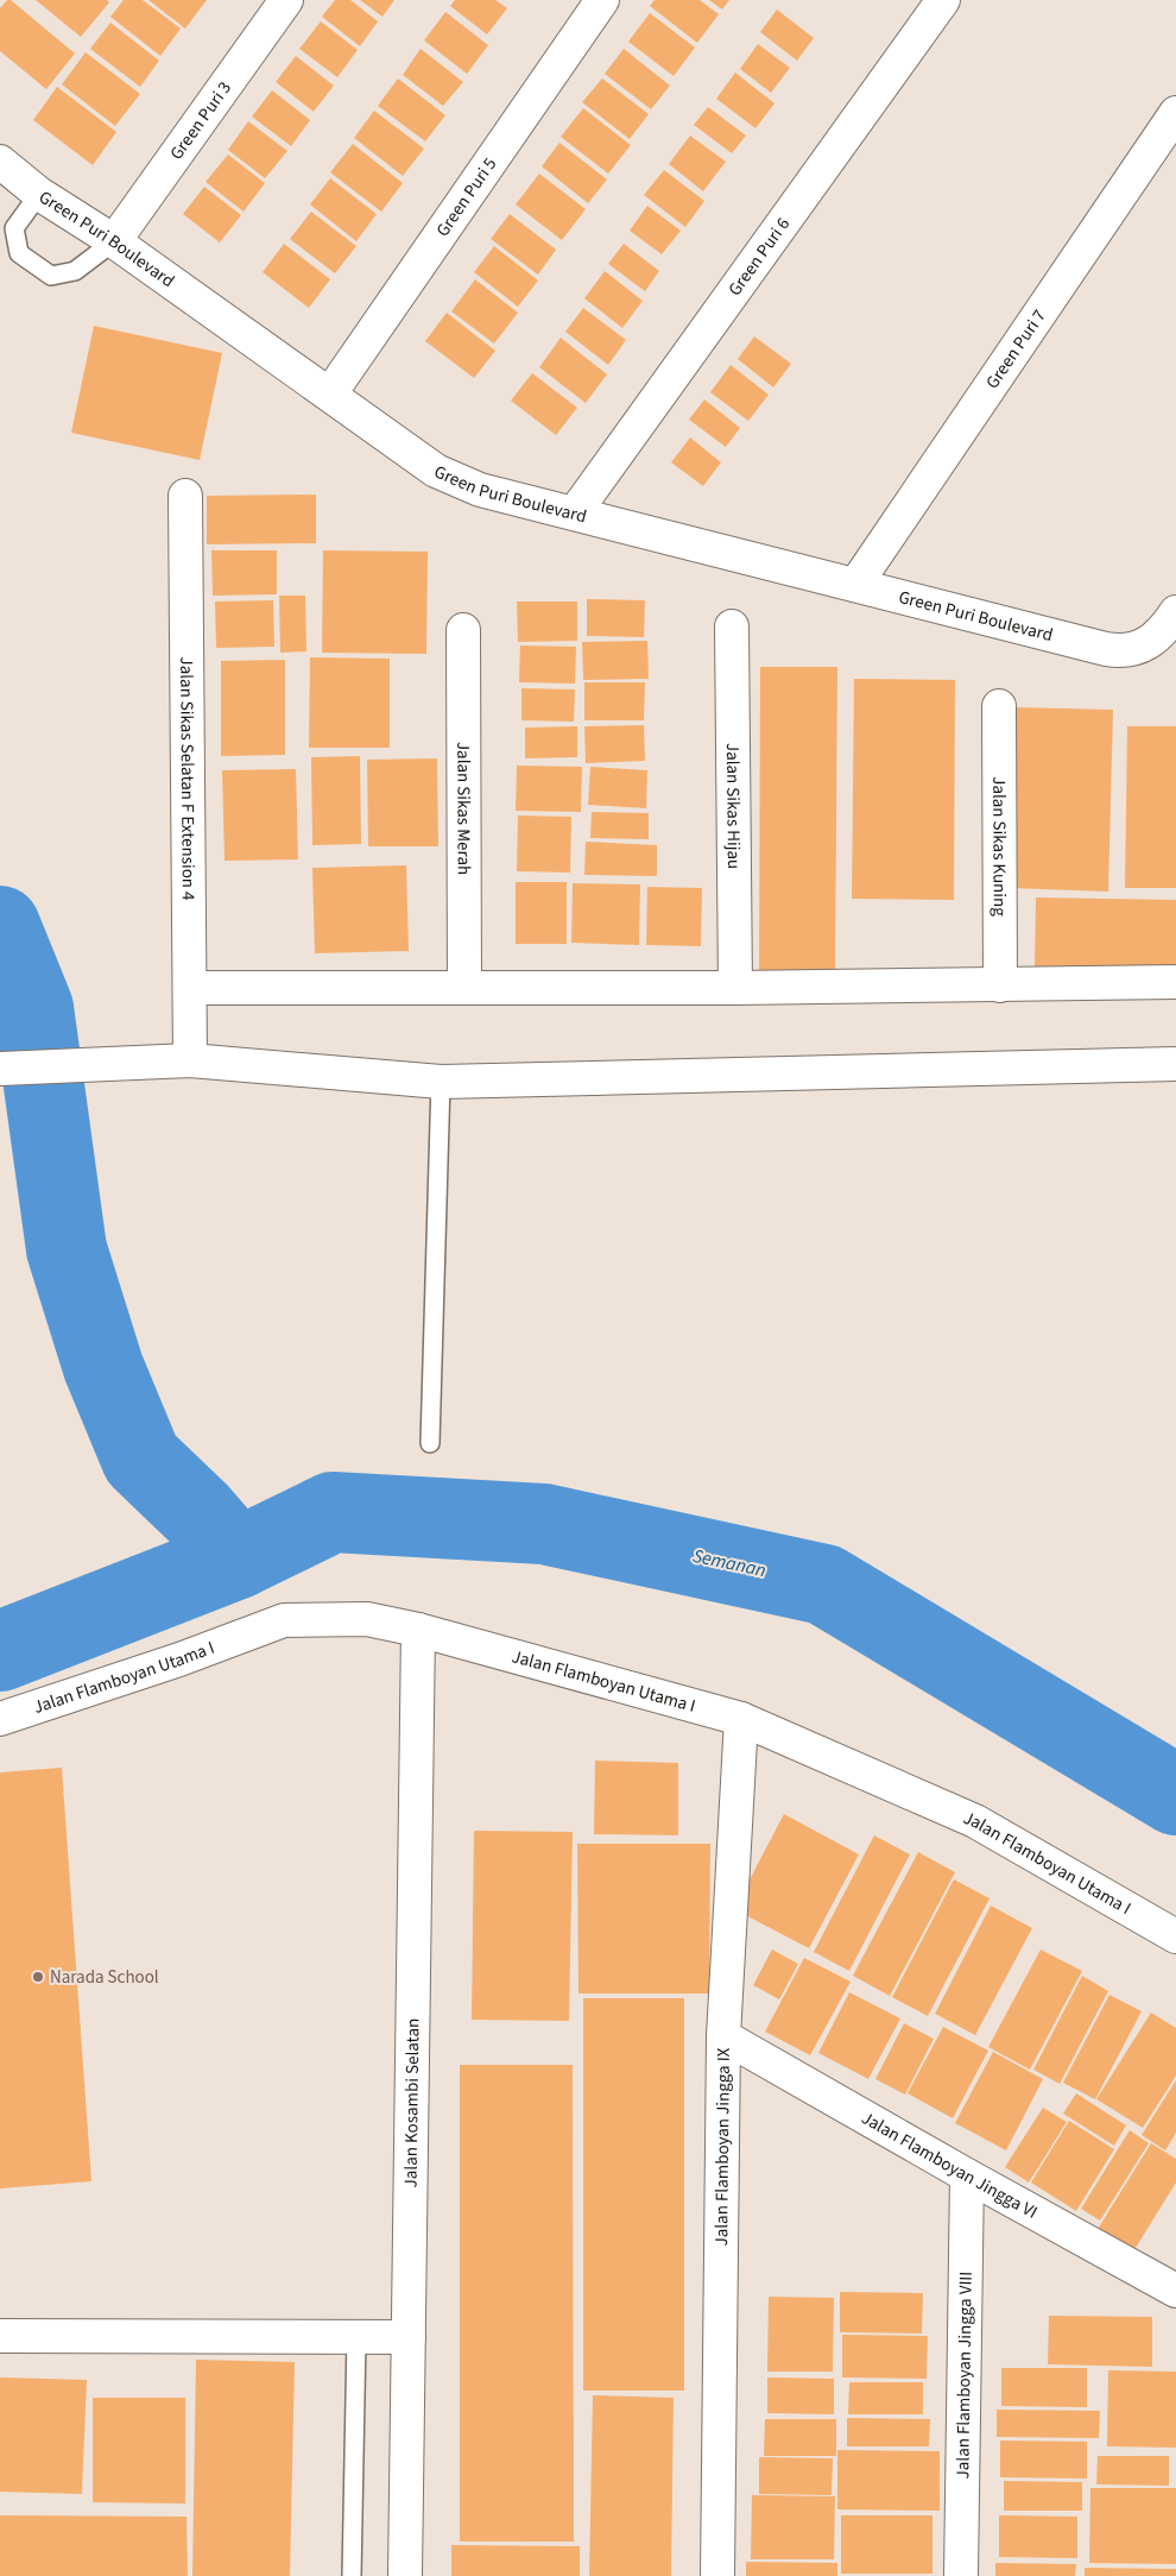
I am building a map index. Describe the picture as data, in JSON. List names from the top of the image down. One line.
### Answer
{"streets":{"street":["Green Puri 3","Green Puri 5","Green Puri Boulevard","Green Puri 6","Green Puri 7","Jalan Sikas Selatan F Extension 4","Jalan Sikas Hijau","Jalan Sikas Merah","Jalan Sikas Kuning","Jalan Flamboyan Utama I","Jalan Kosambi Selatan","Jalan Flamboyan Jingga IX","Jalan Flamboyan Jingga VI","Jalan Flamboyan Jingga VIII"]},"crossings":[["Green Puri 3","Green Puri Boulevard"],["Green Puri 5","Green Puri Boulevard"],["Green Puri Boulevard","Green Puri 6"],["Green Puri Boulevard","Green Puri 7"],["Jalan Flamboyan Utama I","Jalan Kosambi Selatan"],["Jalan Flamboyan Utama I","Jalan Flamboyan Jingga IX"],["Jalan Flamboyan Jingga IX","Jalan Flamboyan Jingga VI"],["Jalan Flamboyan Jingga VI","Jalan Flamboyan Jingga VIII"]],"water":["Semanan"],"places":["Narada School"]}
